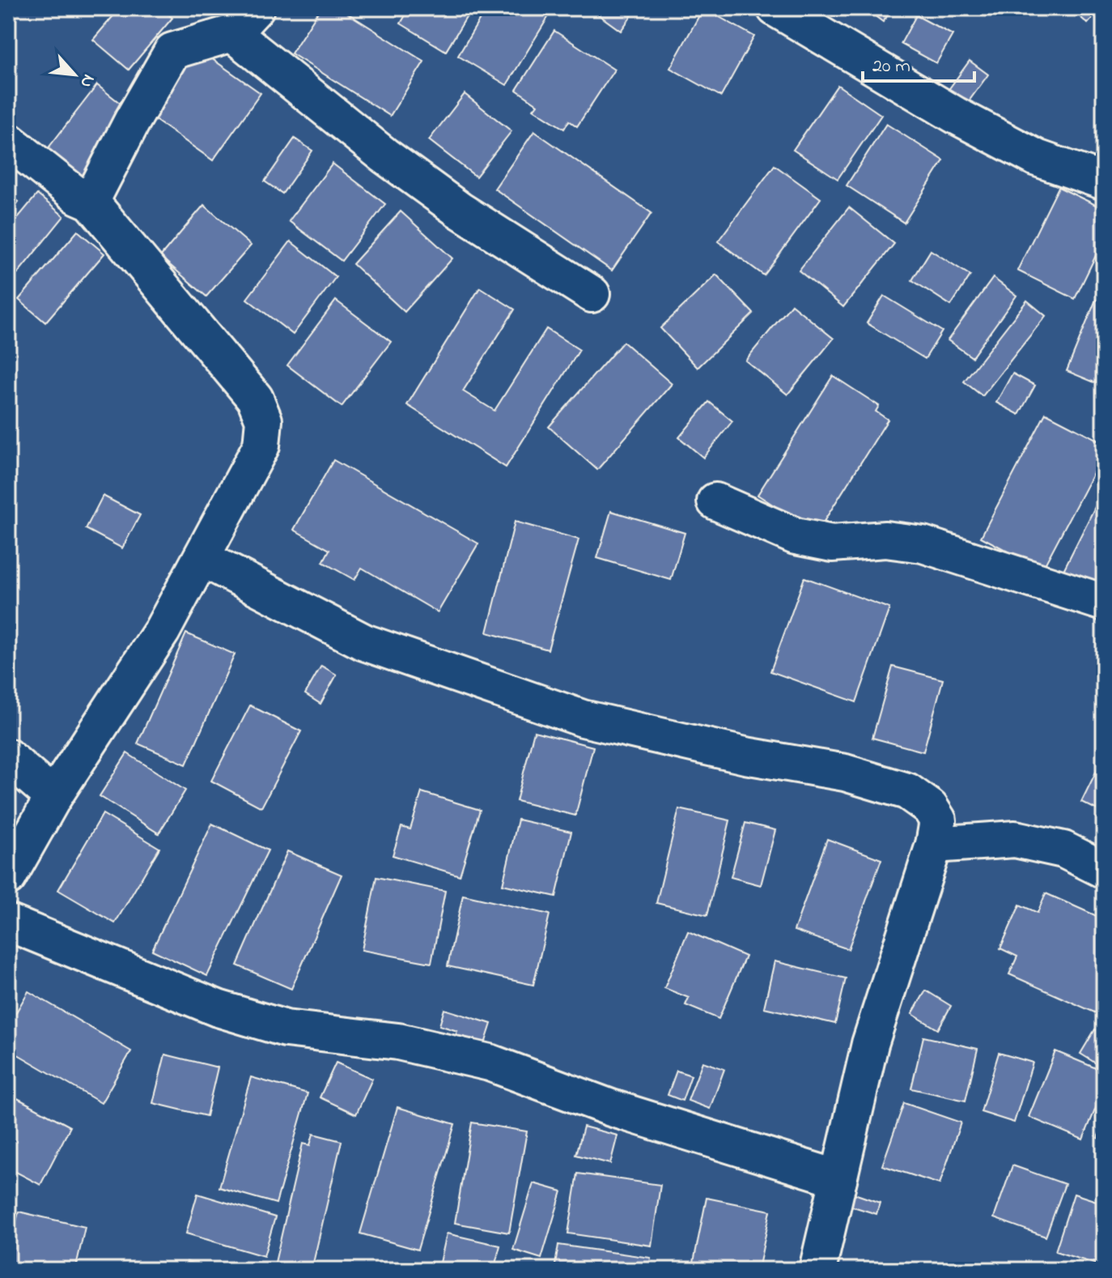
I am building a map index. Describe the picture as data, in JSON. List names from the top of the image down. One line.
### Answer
{"scale_bar":"20 m","north":"bottom right"}
